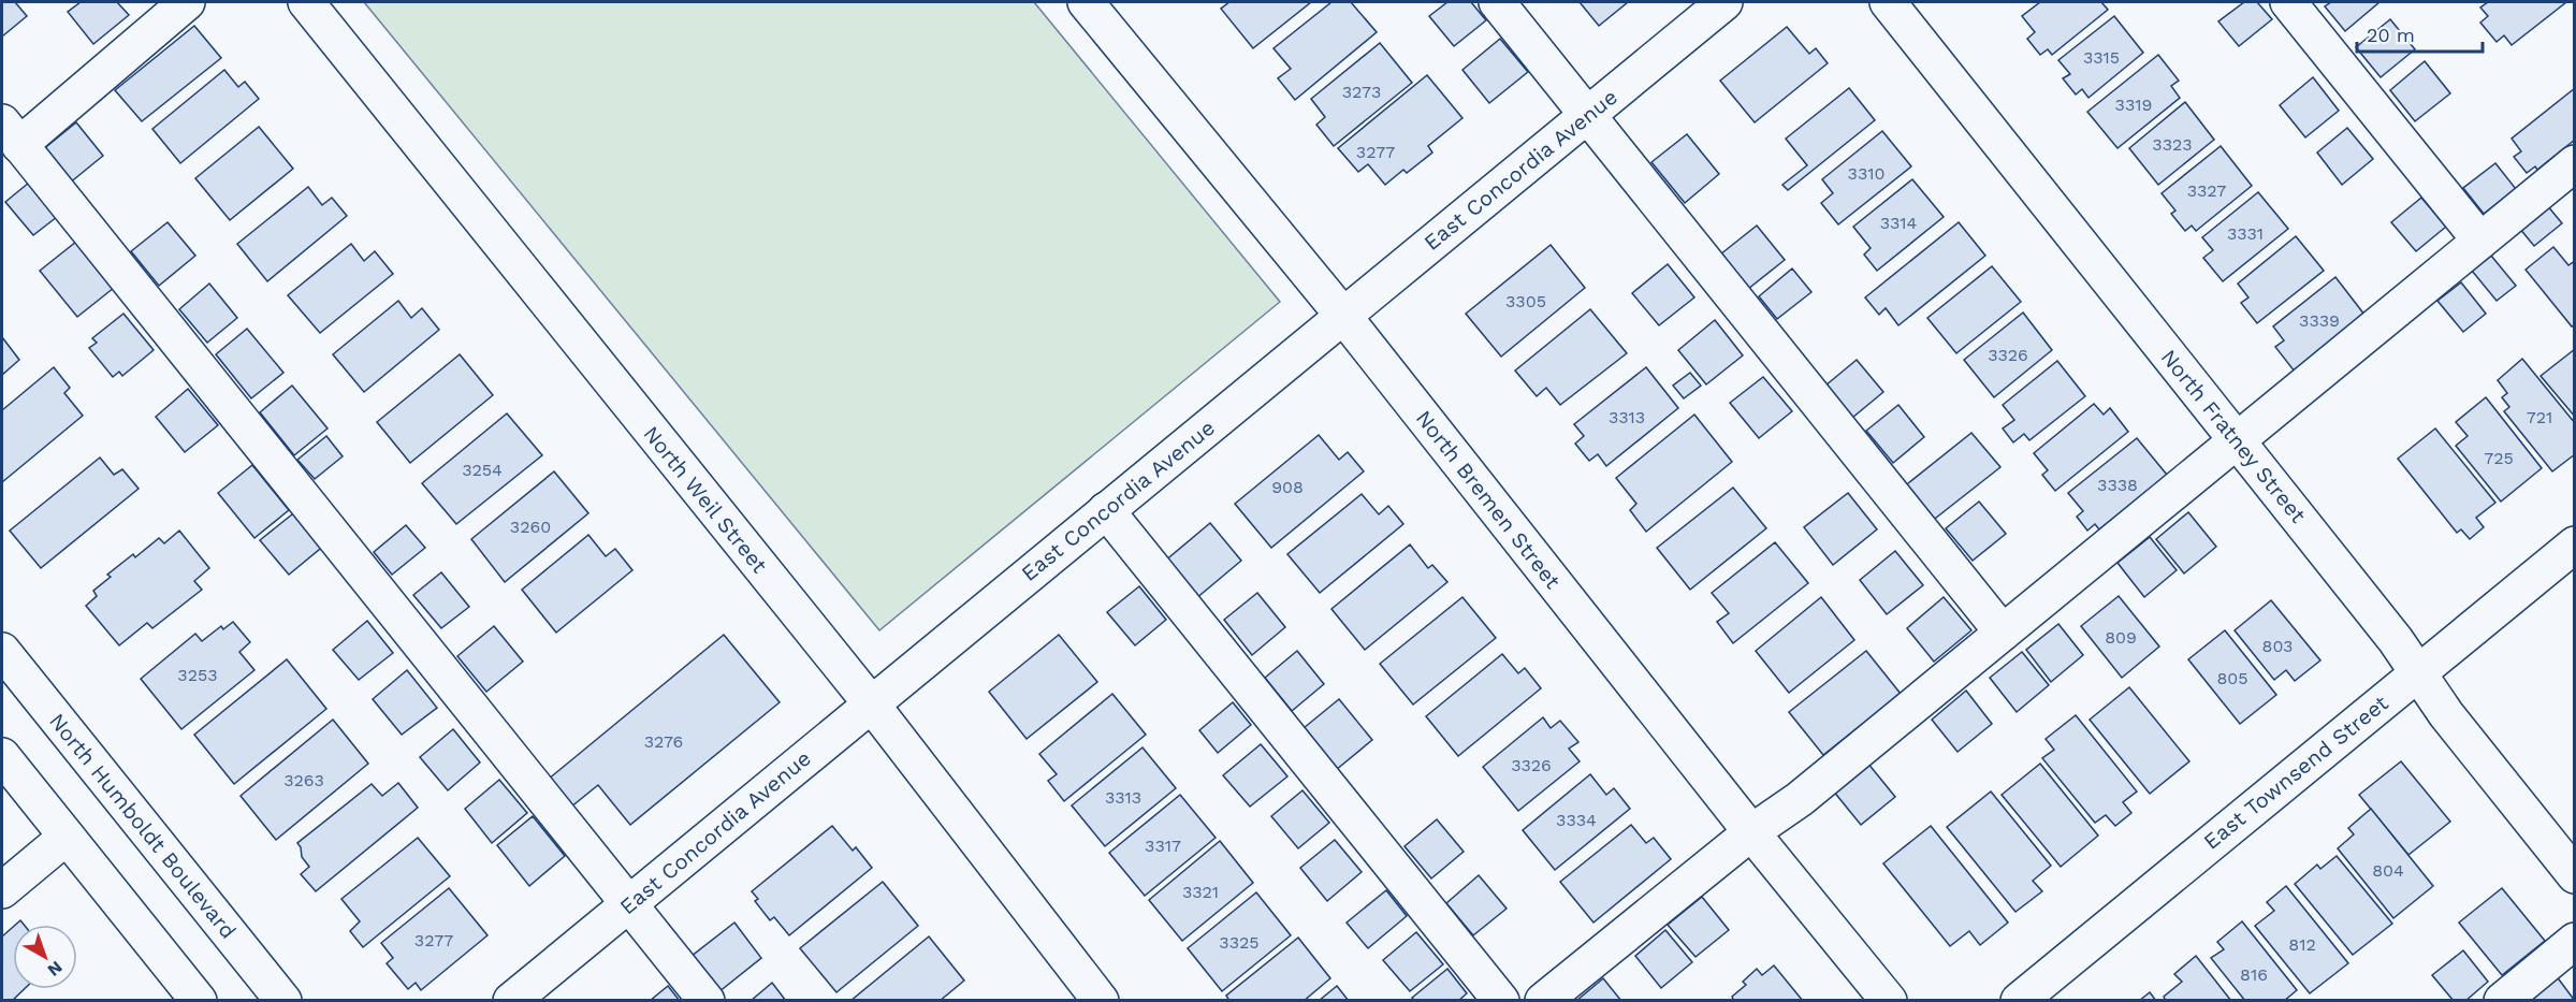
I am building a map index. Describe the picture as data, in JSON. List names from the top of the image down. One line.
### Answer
{"streets":{"street":["East Concordia Avenue","North Fratney Street","North Weil Street","North Bremen Street","East Townsend Street","North Humboldt Boulevard"]},"crossings":[["East Concordia Avenue","North Weil Street"],["East Concordia Avenue","North Bremen Street"],["North Fratney Street","East Townsend Street"]],"house_numbers":["3315","3273","3319","3323","3277","3310","3327","3314","3331","3305","3339","3326","3313","721","725","3254","3338","908","3260","809","803","3253","805","3276","3326","3263","3313","3334","3317","804","3321","3277","3325","812","816"],"scale_bar":"20 m","north":"bottom right"}
